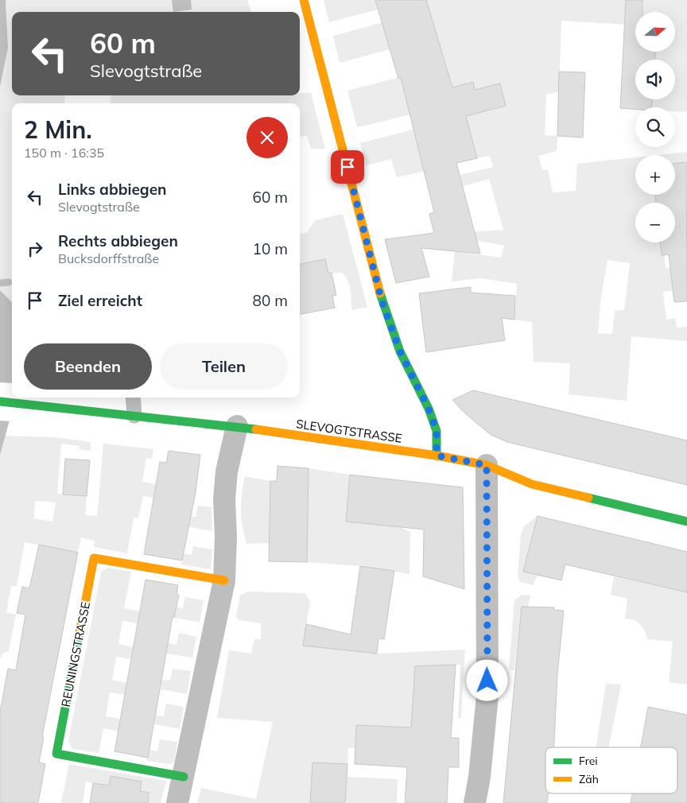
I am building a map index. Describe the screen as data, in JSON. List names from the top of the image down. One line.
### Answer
{"streets":{"street":["SLEVOGTSTRASSE","REUNINGSTRASSE"]},"legend":["Frei","Zäh"],"north":"right","page":{"map_buttons":["+","−"],"turn":["60 m","Slevogtstraße"],"heading":["2 Min.","150 m · 16:35"],"list":[{"name":"Links abbiegen","note":"Slevogtstraße","value":"60 m"},{"name":"Rechts abbiegen","note":"Bucksdorffstraße","value":"10 m"},{"name":"Ziel erreicht","value":"80 m"}],"buttons":["Beenden","Teilen"]}}
